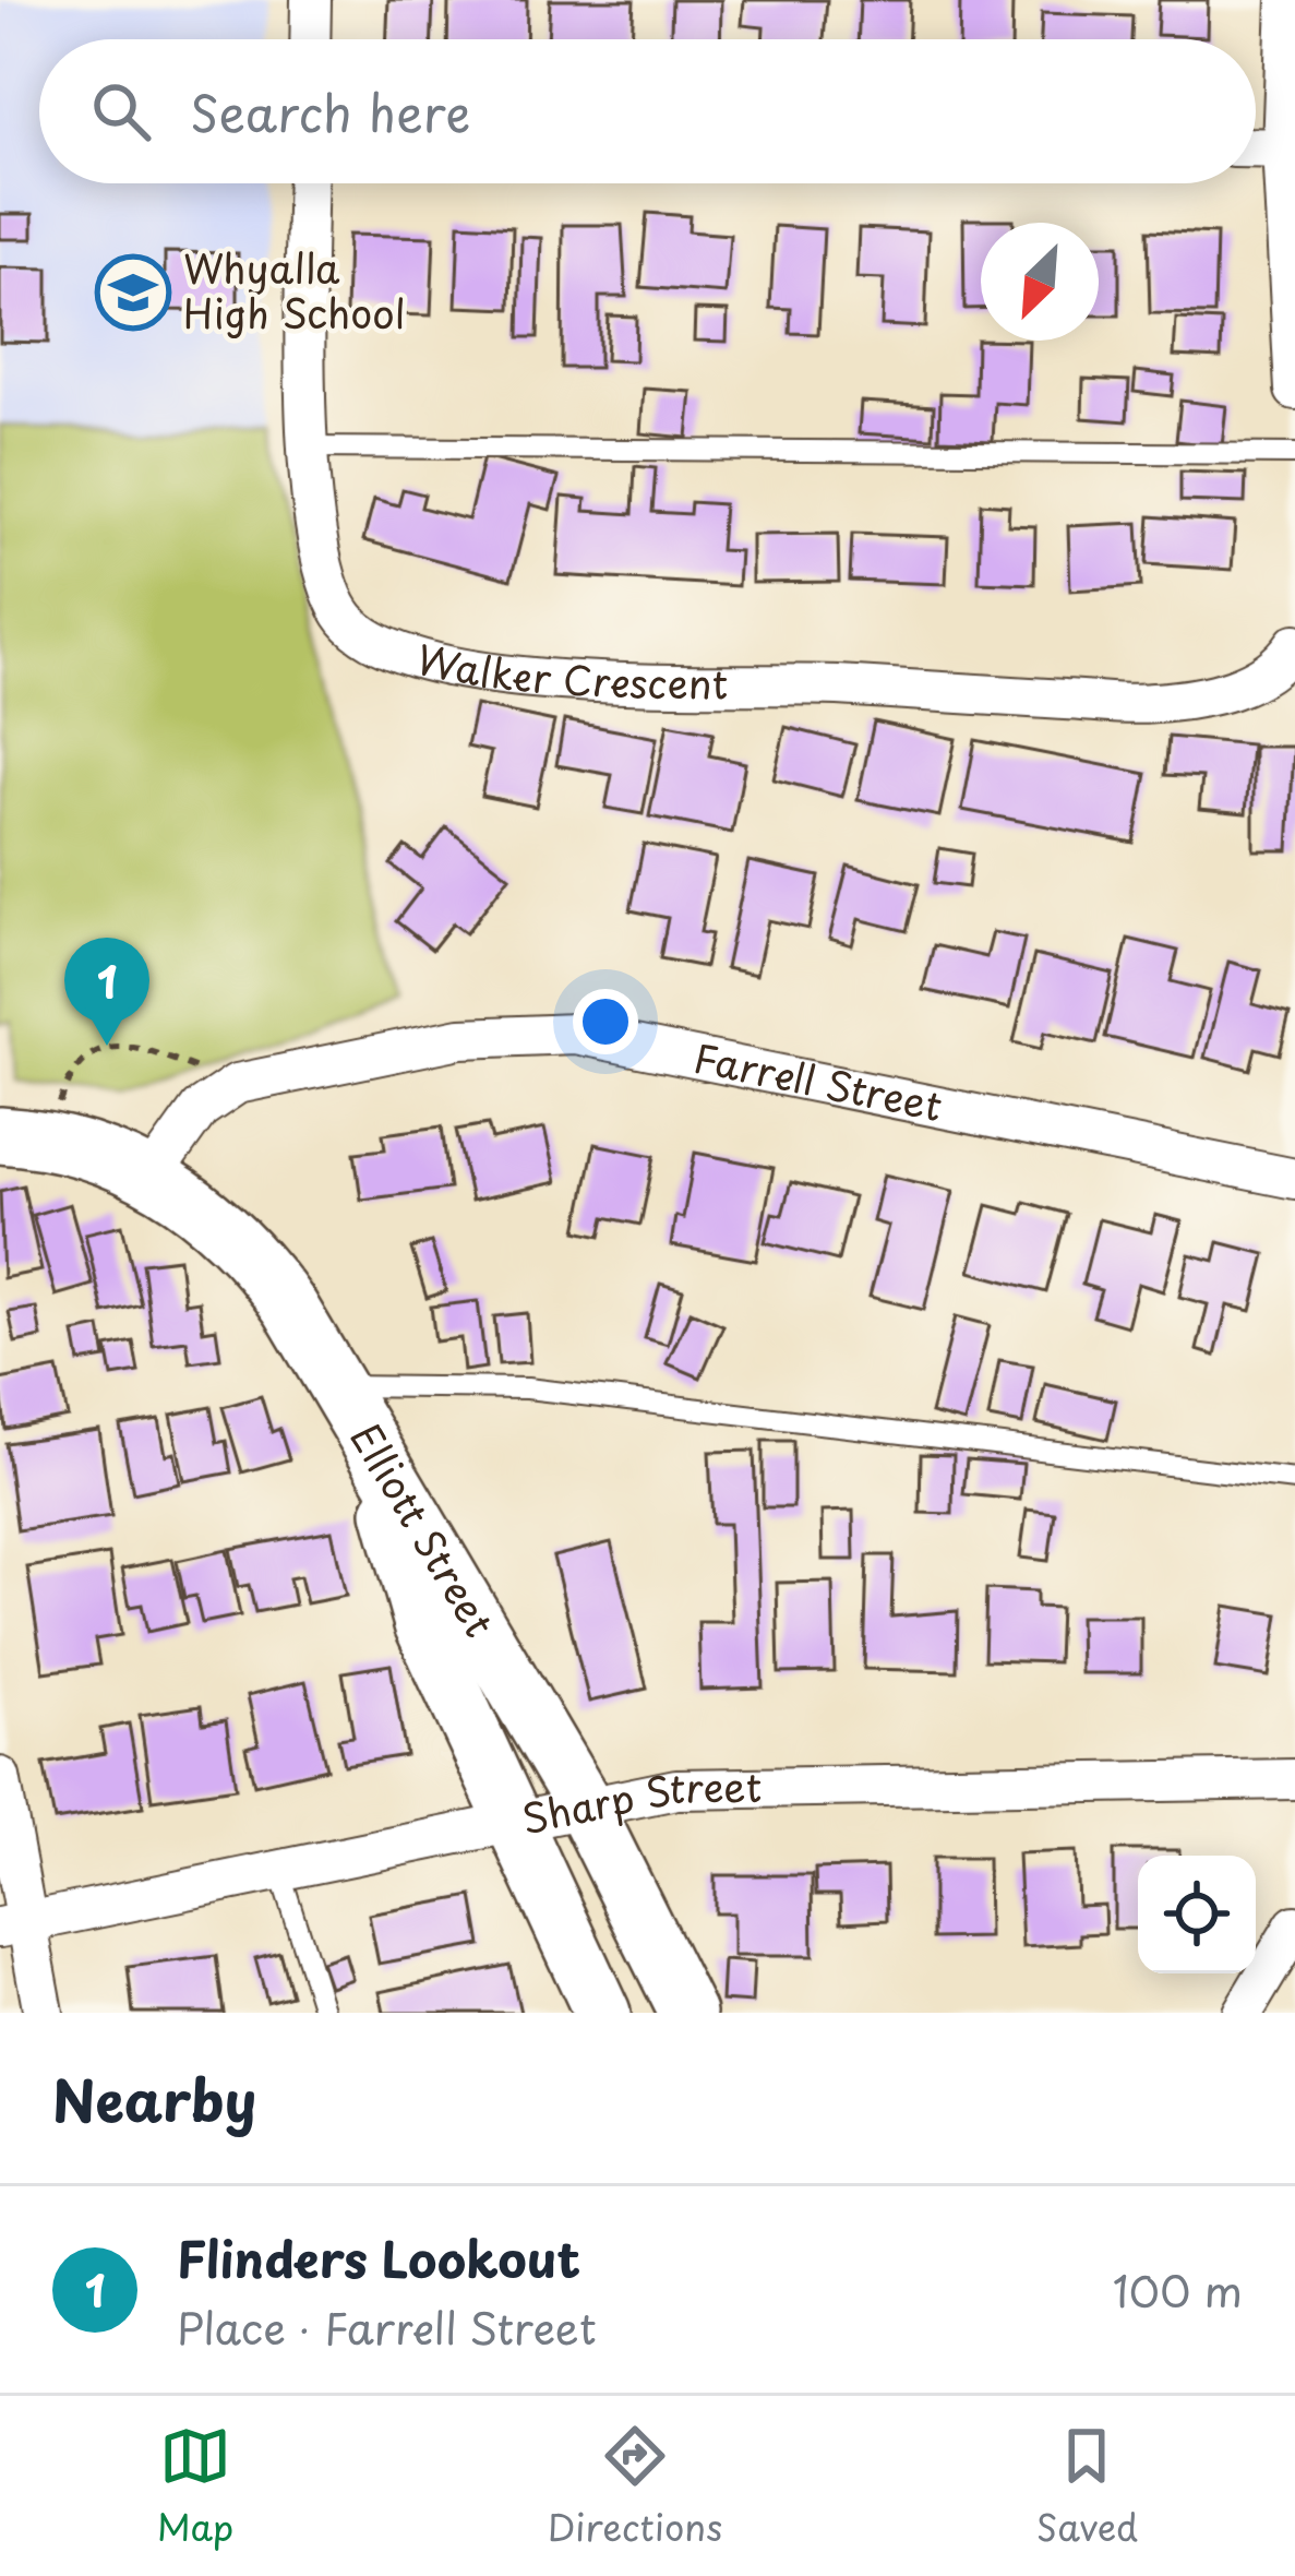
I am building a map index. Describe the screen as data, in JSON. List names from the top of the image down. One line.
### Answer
{"streets":{"main road":["Elliott Street"],"street":["Walker Crescent","Farrell Street","Sharp Street"]},"crossings":[["Elliott Street","Sharp Street"]],"places":{"school or university":["Whyalla High School"]},"north":"bottom left","page":{"search":"Search here","pins":"1","heading":"Nearby","list":[{"mark":"1","name":"Flinders Lookout","note":"Place · Farrell Street","value":"100 m"}],"nav":["Map","Directions","Saved"]}}
